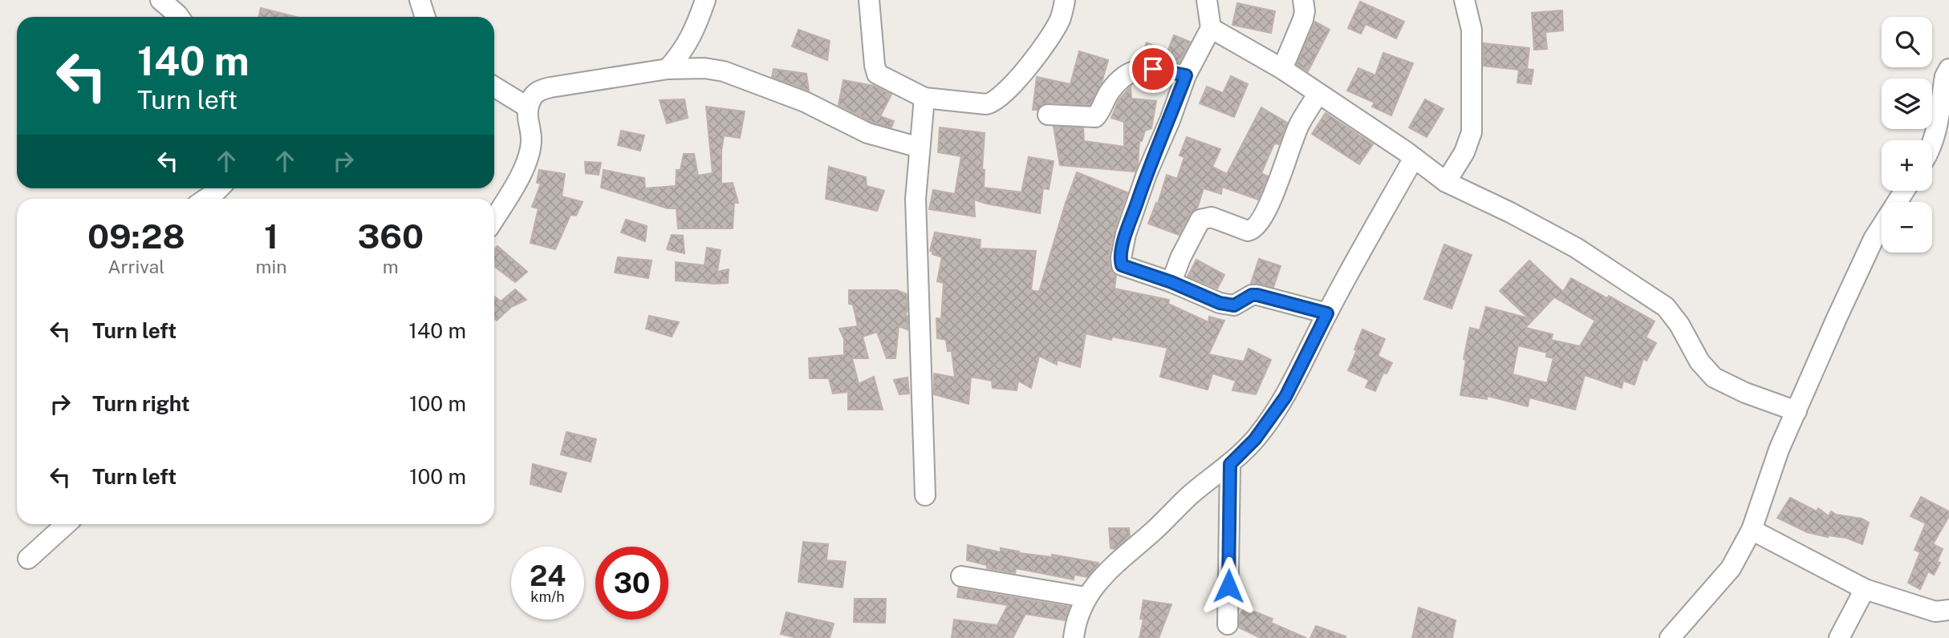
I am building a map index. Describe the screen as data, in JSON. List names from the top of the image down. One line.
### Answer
{"page":{"map_buttons":["+","−"],"turn":["140 m","Turn left"],"eta":["09:28","Arrival","1","min","360","m"],"list":[{"name":"Turn left","value":"140 m"},{"name":"Turn right","value":"100 m"},{"name":"Turn left","value":"100 m"}],"speed":"24 km/h","limit":"30"}}
